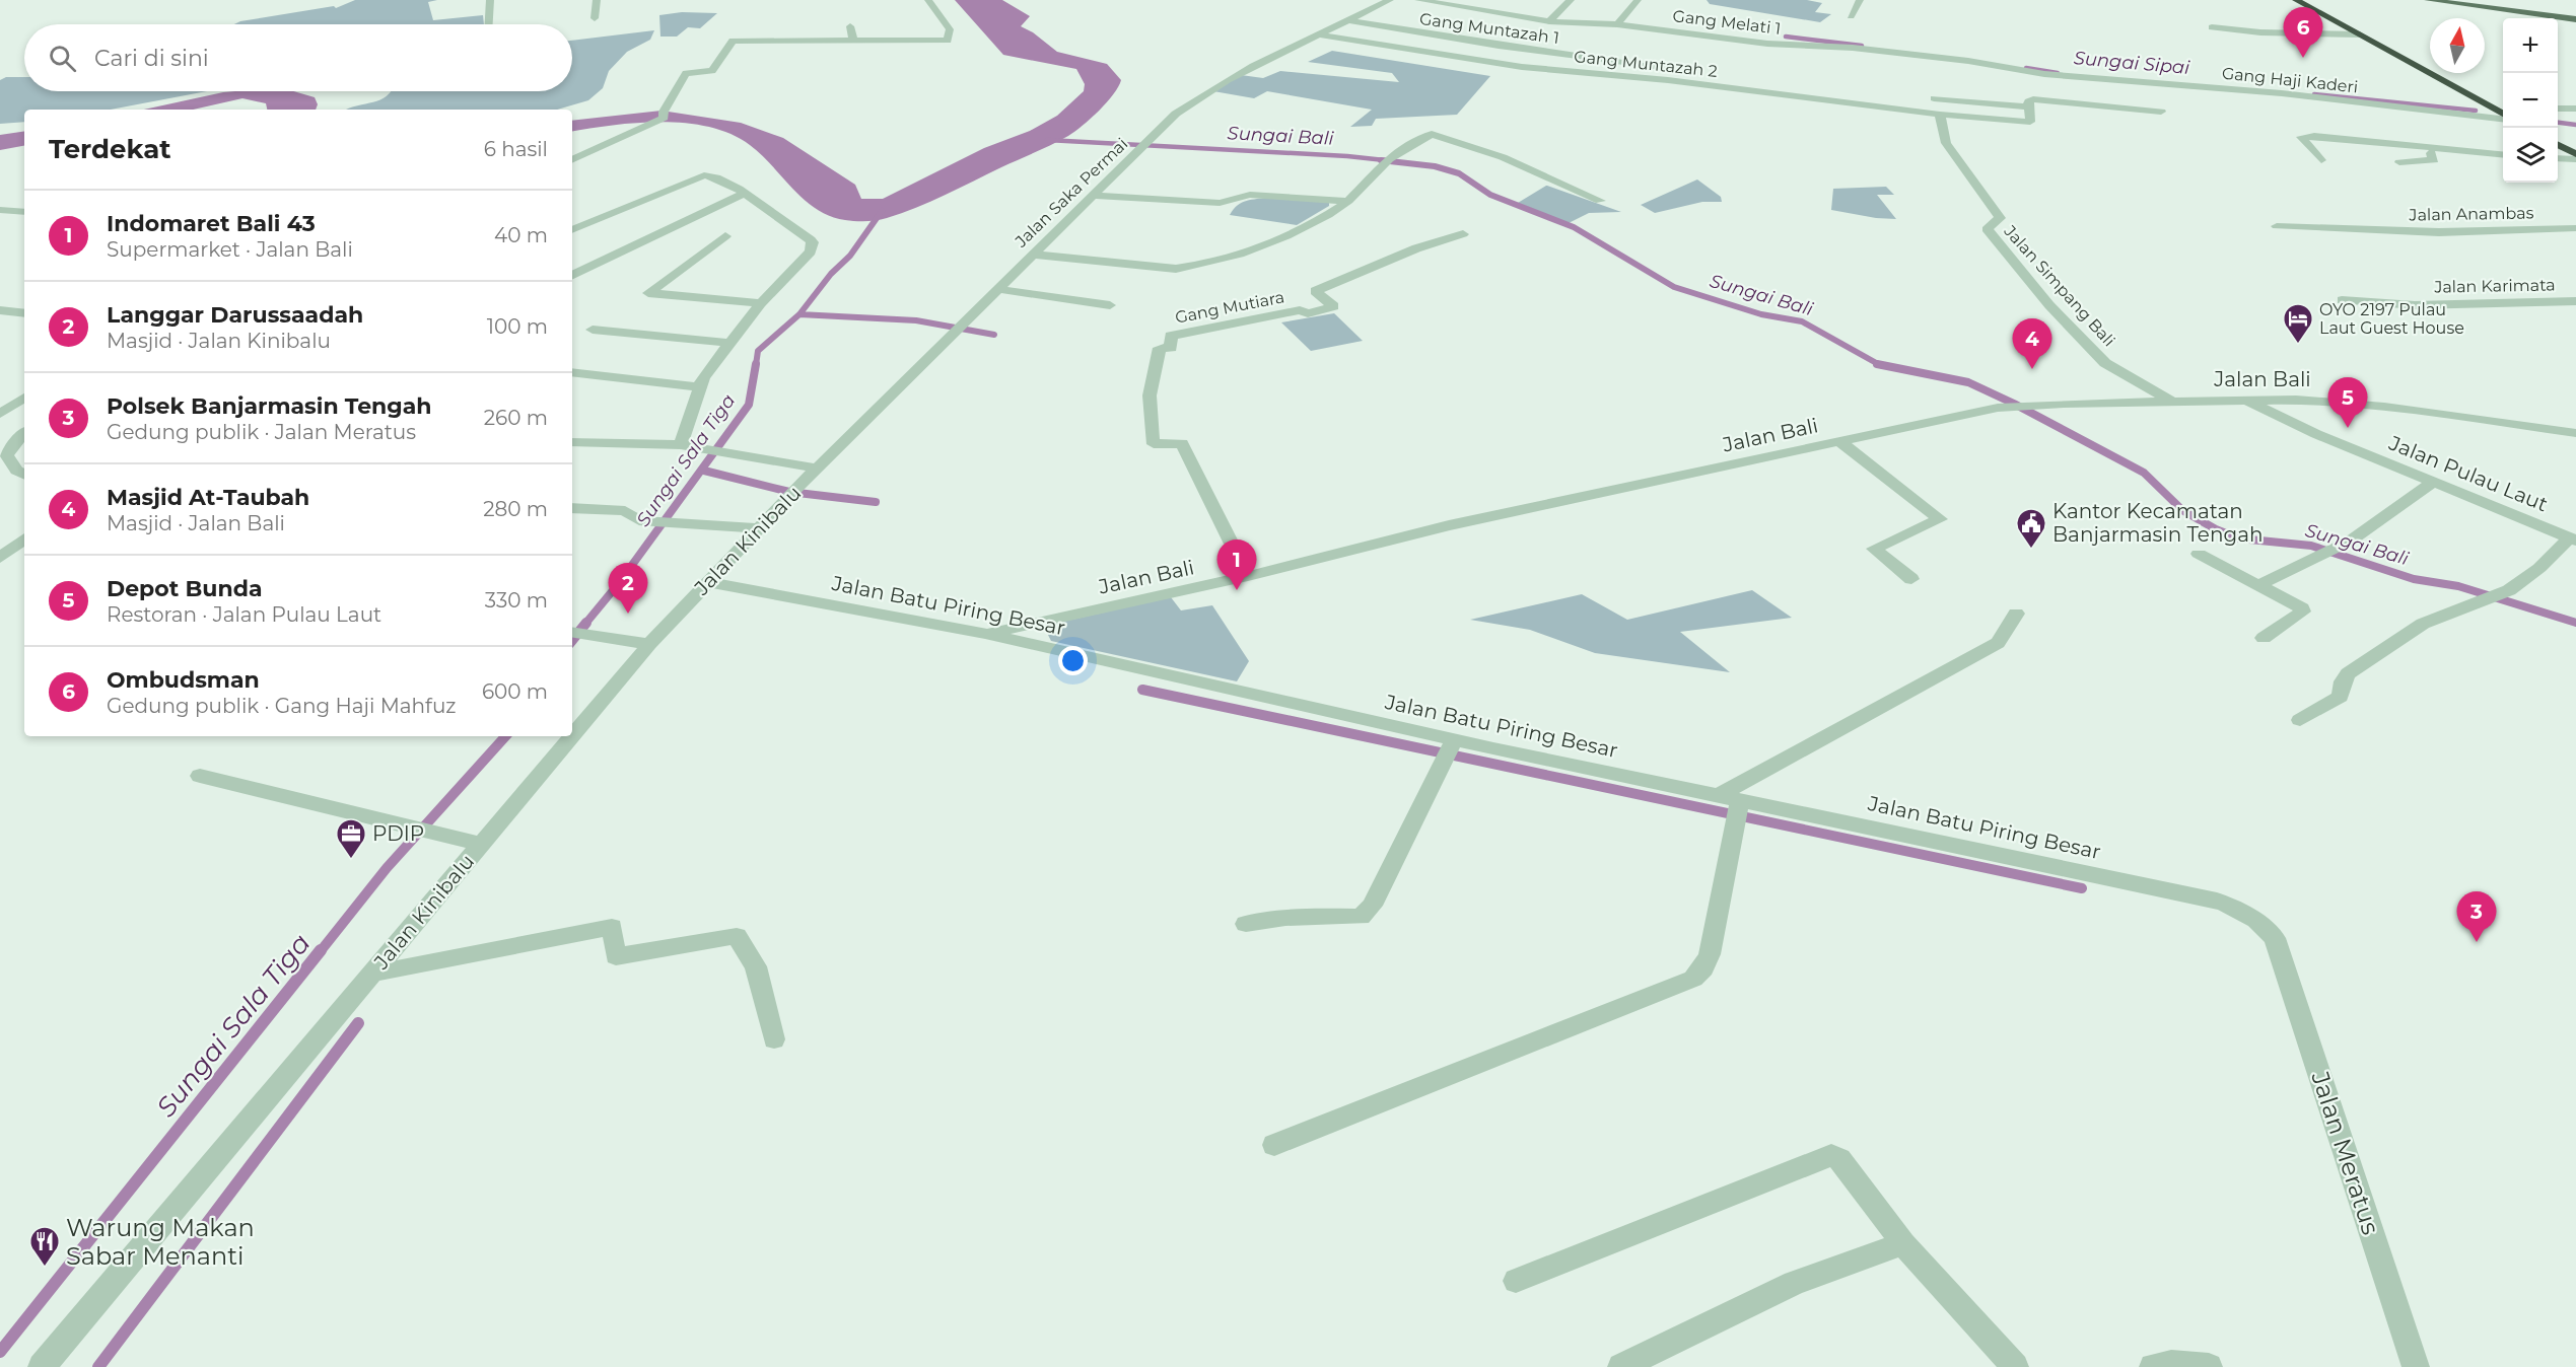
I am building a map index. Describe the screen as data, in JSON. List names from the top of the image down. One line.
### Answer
{"streets":{"street":["Gang Melati 1","Gang Muntazah 1","Gang Muntazah 2","Gang Haji Kaderi","Jalan Saka Permai","Jalan Anambas","Jalan Simpang Bali","Jalan Karimata","Gang Mutiara","Jalan Bali","Jalan Pulau Laut","Jalan Kinibalu","Jalan Batu Piring Besar","Jalan Meratus"]},"crossings":[["Gang Melati 1","Gang Haji Kaderi"],["Gang Muntazah 1","Jalan Saka Permai"],["Gang Muntazah 2","Jalan Saka Permai"],["Gang Muntazah 2","Jalan Simpang Bali"],["Jalan Saka Permai","Jalan Kinibalu"],["Jalan Simpang Bali","Jalan Bali"],["Gang Mutiara","Jalan Bali"],["Jalan Bali","Jalan Pulau Laut"],["Jalan Bali","Jalan Batu Piring Besar"],["Jalan Kinibalu","Jalan Batu Piring Besar"],["Jalan Batu Piring Besar","Jalan Meratus"]],"water":["Sungai Sipai","Sungai Bali","Sungai Sala Tiga"],"places":{"hotel":["OYO 2197 Pulau Laut Guest House"],"public building":["Kantor Kecamatan Banjarmasin Tengah"],"office":["PDIP"],"restaurant":["Warung Makan Sabar Menanti"]},"north":"top","page":{"pins":["6","4","5","1","2","3"],"map_buttons":["+","−"],"search":"Cari di sini","heading":["Terdekat","6 hasil"],"list":[{"mark":"1","name":"Indomaret Bali 43","note":"Supermarket · Jalan Bali","value":"40 m"},{"mark":"2","name":"Langgar Darussaadah","note":"Masjid · Jalan Kinibalu","value":"100 m"},{"mark":"3","name":"Polsek Banjarmasin Tengah","note":"Gedung publik · Jalan Meratus","value":"260 m"},{"mark":"4","name":"Masjid At-Taubah","note":"Masjid · Jalan Bali","value":"280 m"},{"mark":"5","name":"Depot Bunda","note":"Restoran · Jalan Pulau Laut","value":"330 m"},{"mark":"6","name":"Ombudsman","note":"Gedung publik · Gang Haji Mahfuz","value":"600 m"}]}}
